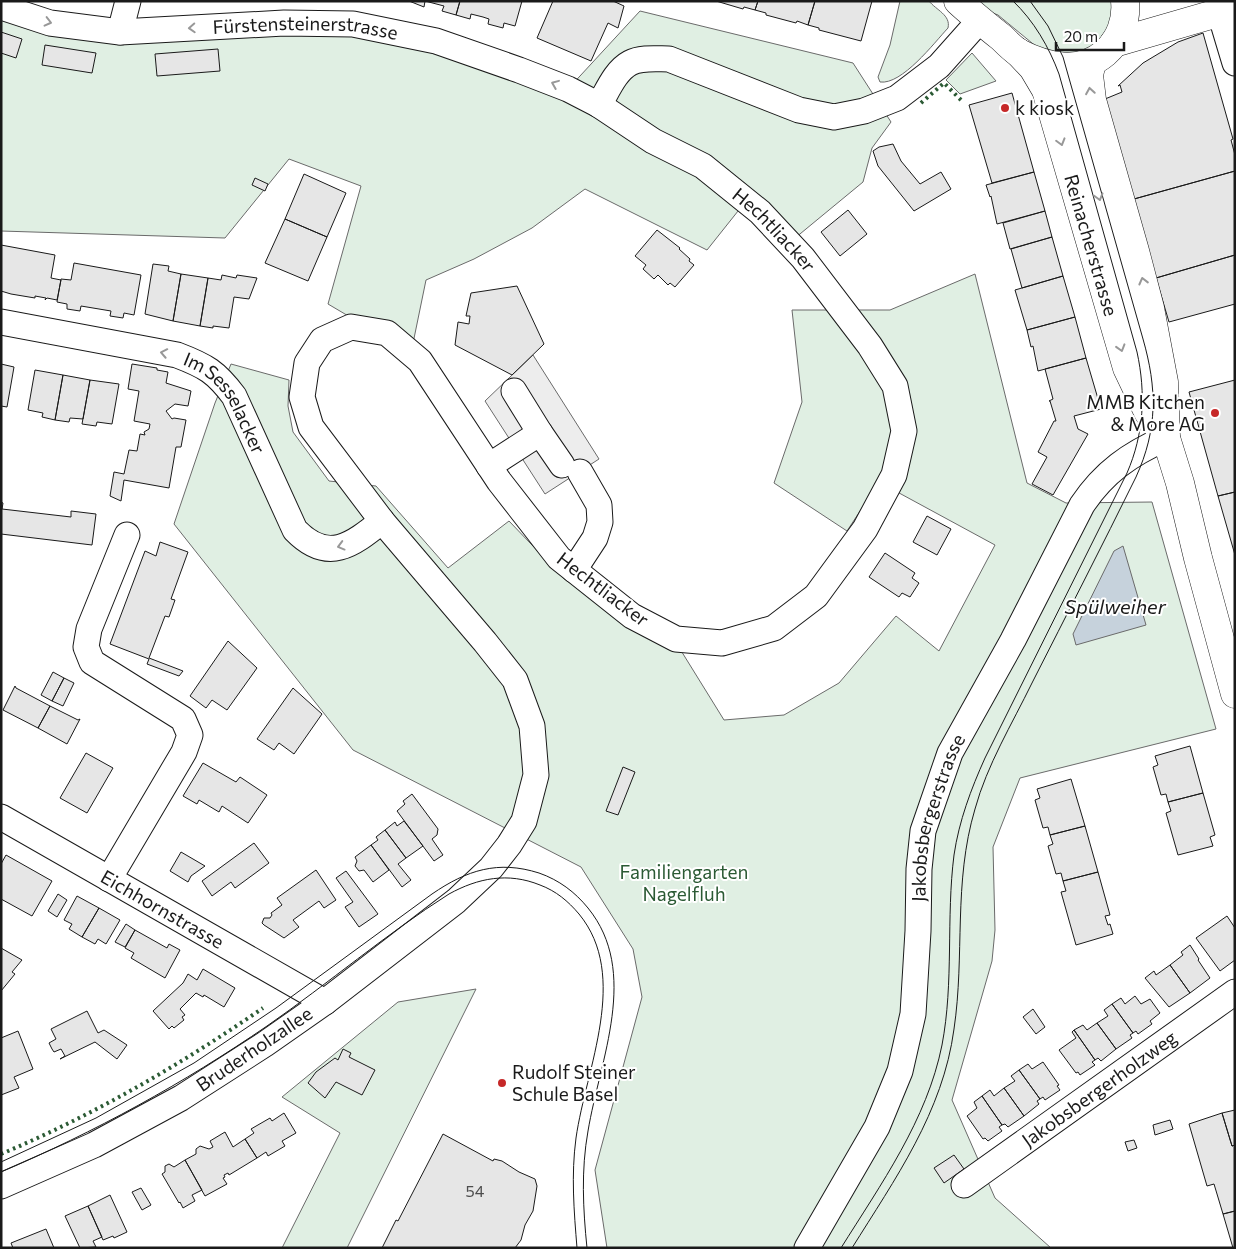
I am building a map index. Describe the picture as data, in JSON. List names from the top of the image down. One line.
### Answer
{"streets":{"main road":["Reinacherstrasse"],"street":["Fürstensteinerstrasse","Hechtliacker","Im Sesselacker","Jakobsbergerstrasse","Eichhornstrasse","Bruderholzallee","Jakobsbergerholzweg"]},"crossings":[["Fürstensteinerstrasse","Hechtliacker"],["Hechtliacker","Im Sesselacker"],["Hechtliacker","Bruderholzallee"],["Reinacherstrasse","Jakobsbergerstrasse"],["Eichhornstrasse","Bruderholzallee"]],"one_way":["Im Sesselacker"],"water":["Spülweiher"],"parks":["Familiengarten Nagelfluh"],"places":["k kiosk","MMB Kitchen & More AG","Rudolf Steiner Schule Basel"],"house_numbers":["54"],"scale_bar":"20 m"}
